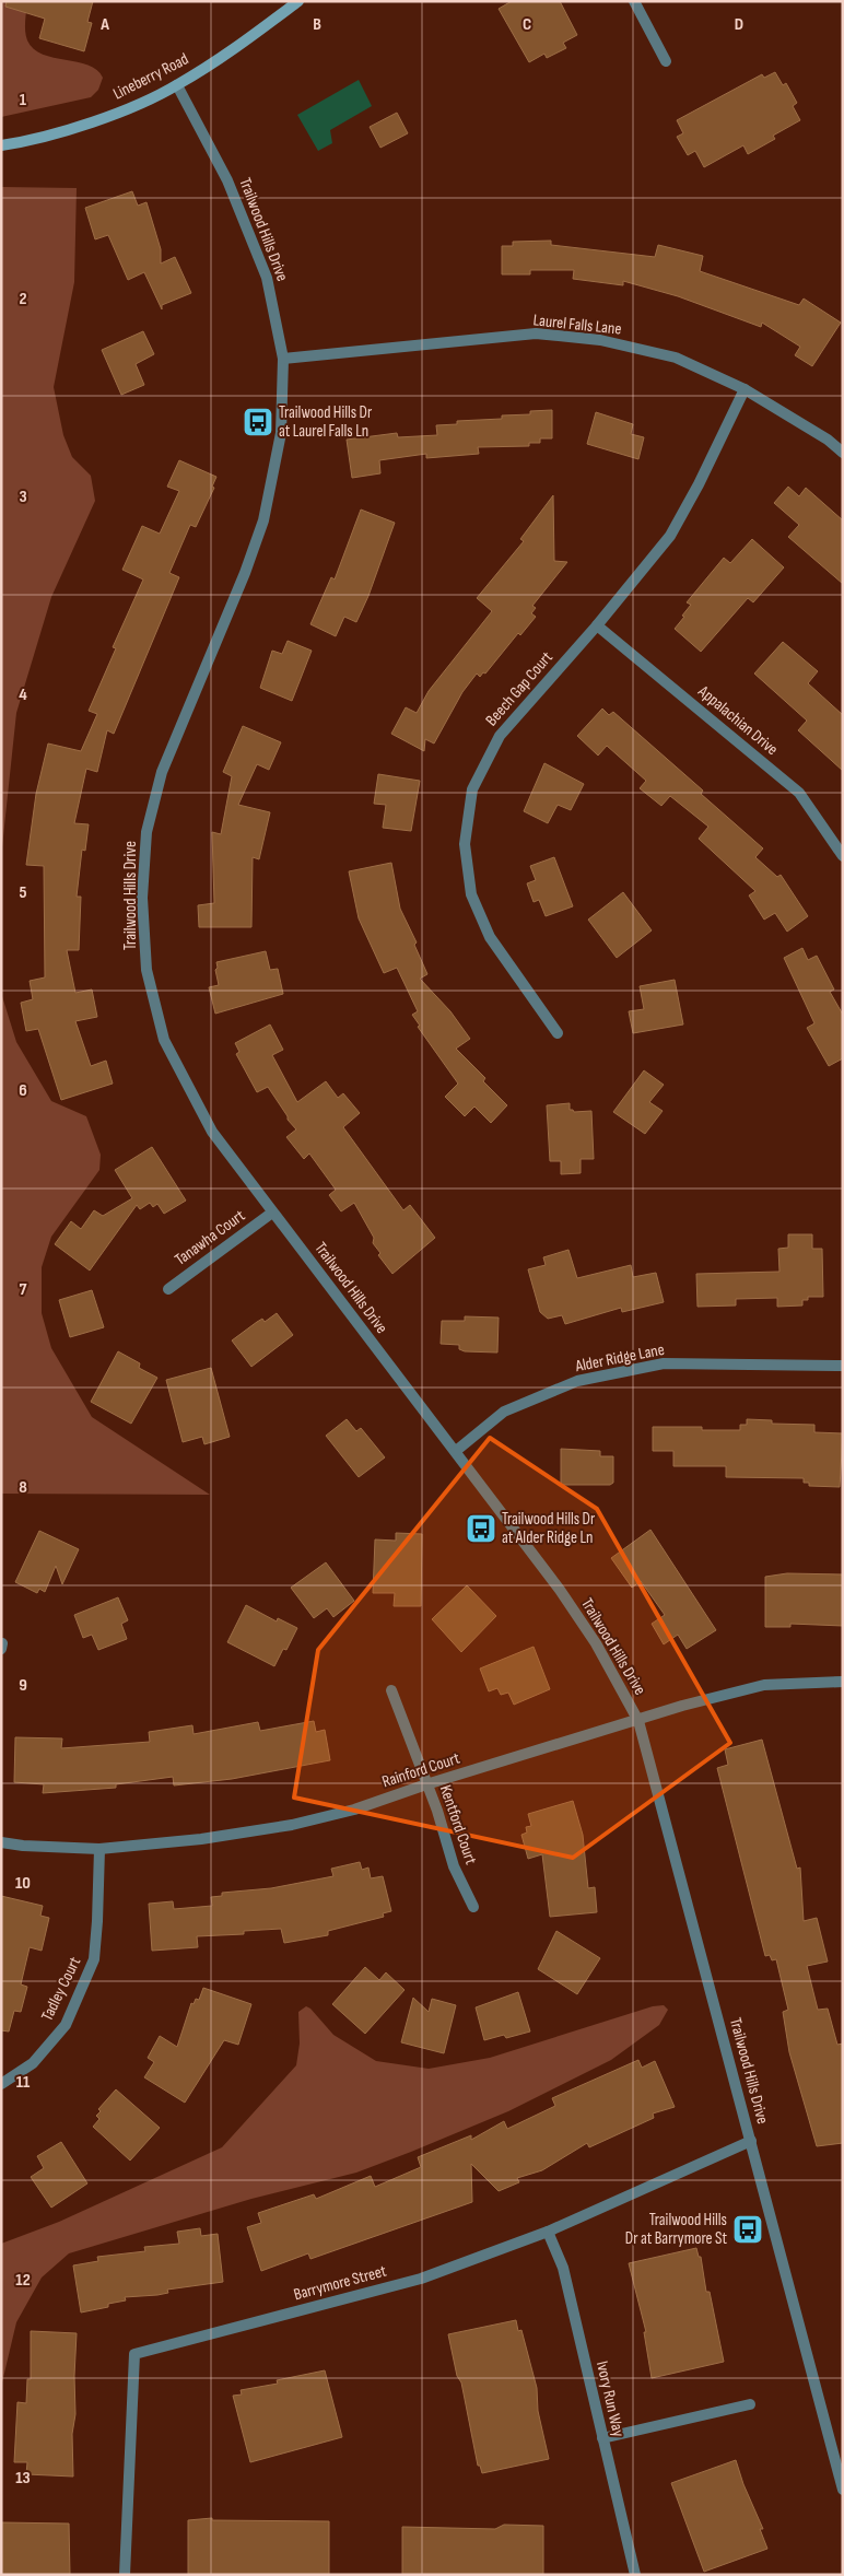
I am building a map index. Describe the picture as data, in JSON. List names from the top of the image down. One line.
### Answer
{"streets":{"street":["Lineberry Road","Trailwood Hills Drive","Laurel Falls Lane","Beech Gap Court","Appalachian Drive","Tanawha Court","Alder Ridge Lane","Rainford Court","Kentford Court","Tadley Court","Barrymore Street","Ivory Run Way"]},"crossings":[["Lineberry Road","Trailwood Hills Drive"],["Trailwood Hills Drive","Laurel Falls Lane"],["Trailwood Hills Drive","Tanawha Court"],["Trailwood Hills Drive","Alder Ridge Lane"],["Trailwood Hills Drive","Rainford Court"],["Trailwood Hills Drive","Barrymore Street"],["Laurel Falls Lane","Beech Gap Court"],["Beech Gap Court","Appalachian Drive"],["Rainford Court","Kentford Court"],["Rainford Court","Tadley Court"],["Barrymore Street","Ivory Run Way"]],"places":{"bus stop":["Trailwood Hills Dr at Laurel Falls Ln","Trailwood Hills Dr at Alder Ridge Ln","Trailwood Hills Dr at Barrymore St"]},"grid":{"columns":["A","B","C","D"],"rows":["1","2","3","4","5","6","7","8","9","10","11","12","13"]}}
